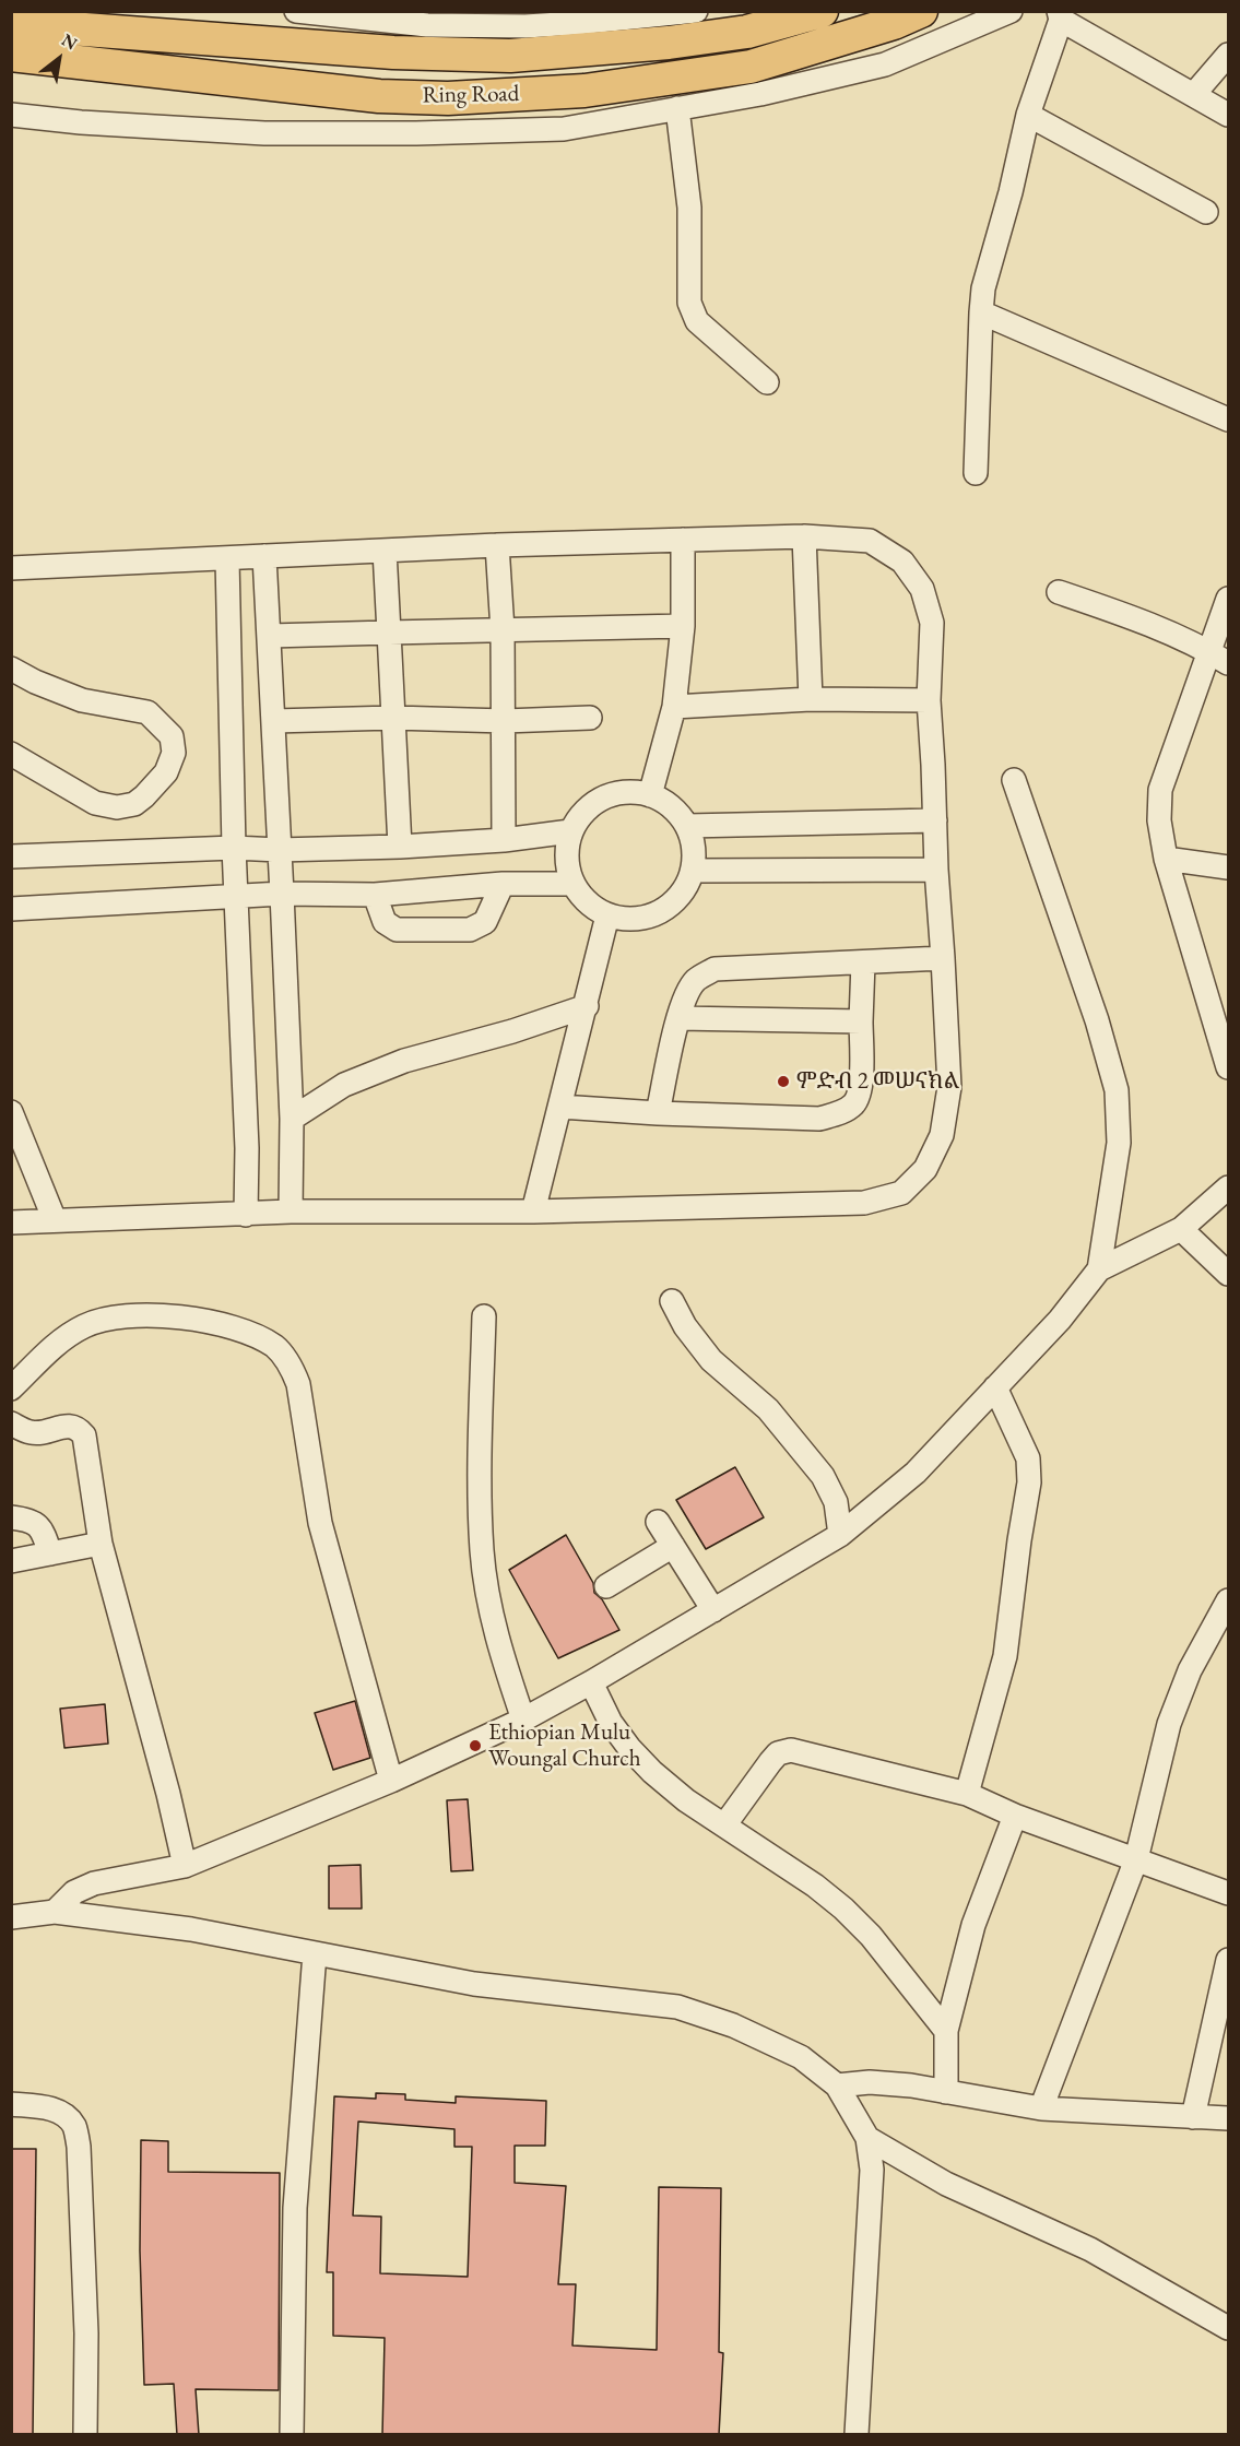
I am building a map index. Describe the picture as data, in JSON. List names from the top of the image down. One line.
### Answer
{"streets":{"highway":["Ring Road"]},"places":["ምድብ 2 መሠናክል","Ethiopian Mulu Woungal Church"],"north":"top right"}
